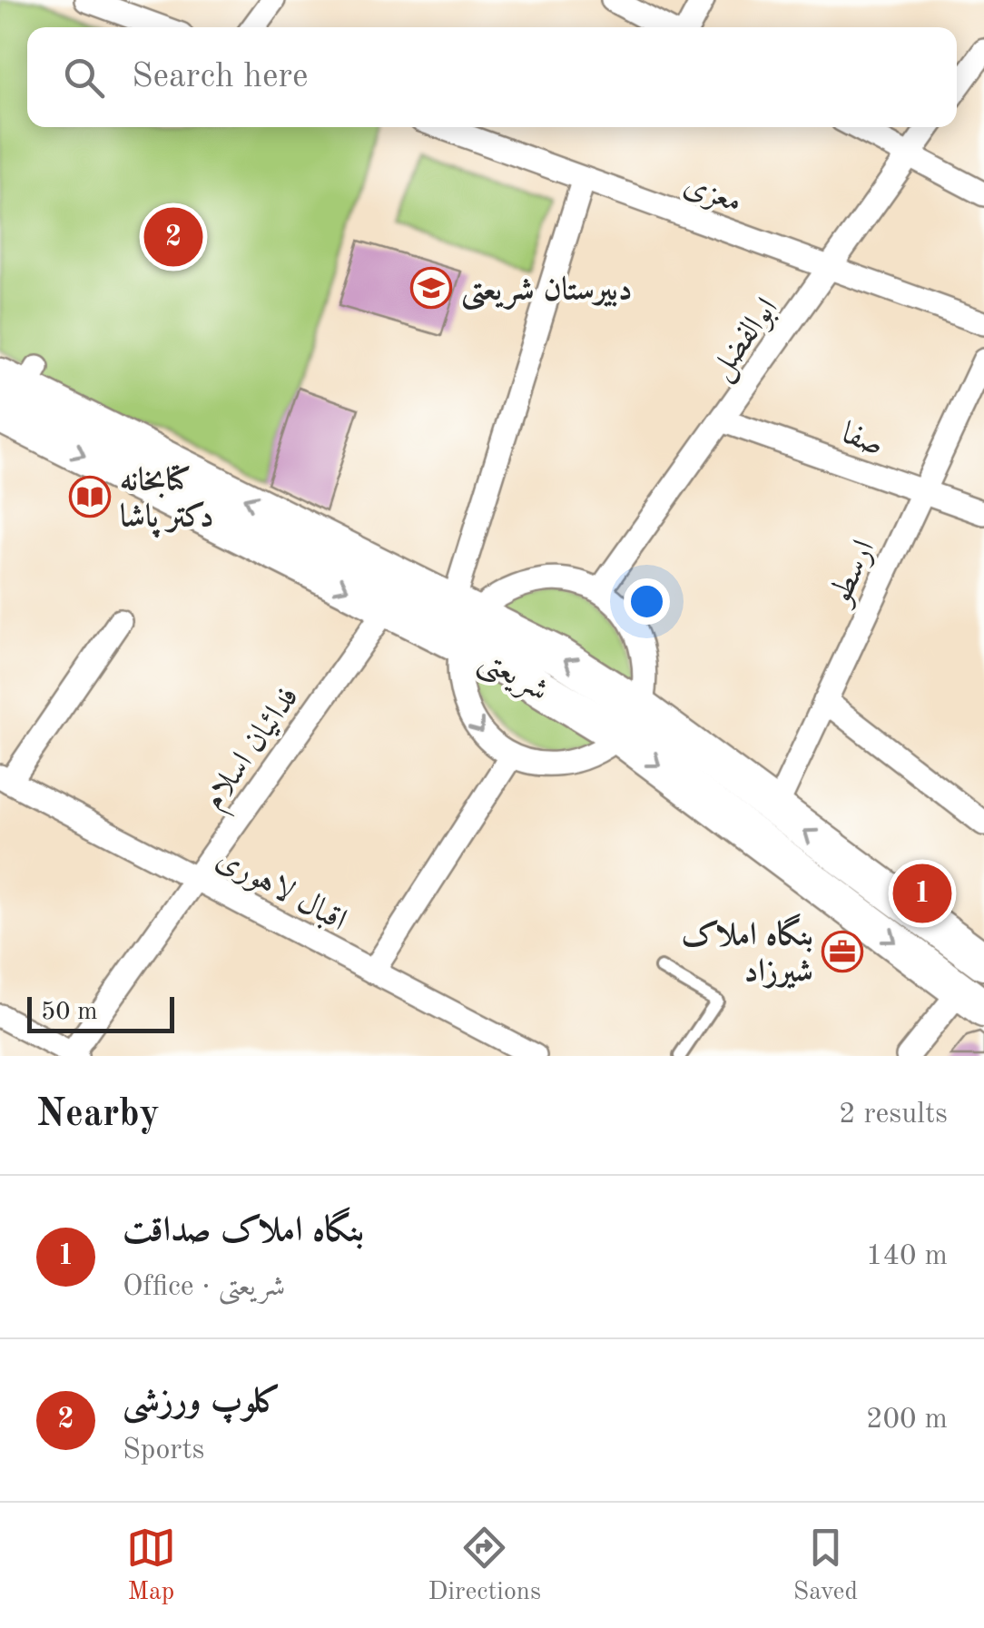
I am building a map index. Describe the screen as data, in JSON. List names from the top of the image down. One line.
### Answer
{"streets":{"main road":["شریعتی"],"street":["معزی","ابوالفضل","صفا","ارسطو","فدائیان اسلام","اقبال لاهوری"]},"crossings":[["معزی","ابوالفضل"],["ابوالفضل","صفا"],["صفا","ارسطو"],["ارسطو","شریعتی"],["شریعتی","فدائیان اسلام"],["فدائیان اسلام","اقبال لاهوری"]],"places":{"school or university":["دبیرستان شریعتی"],"library":["کتابخانه دکتر پاشا"],"office":["بنگاه املاک شیرزاد"]},"scale_bar":"50 m","page":{"search":"Search here","pins":["2","1"],"scale":"50 m","heading":["Nearby","2 results"],"list":[{"mark":"1","name":"بنگاه املاک صداقت","note":"Office · شریعتی","value":"140 m"},{"mark":"2","name":"کلوپ ورزشی","note":"Sports","value":"200 m"}],"nav":["Map","Directions","Saved"]}}
